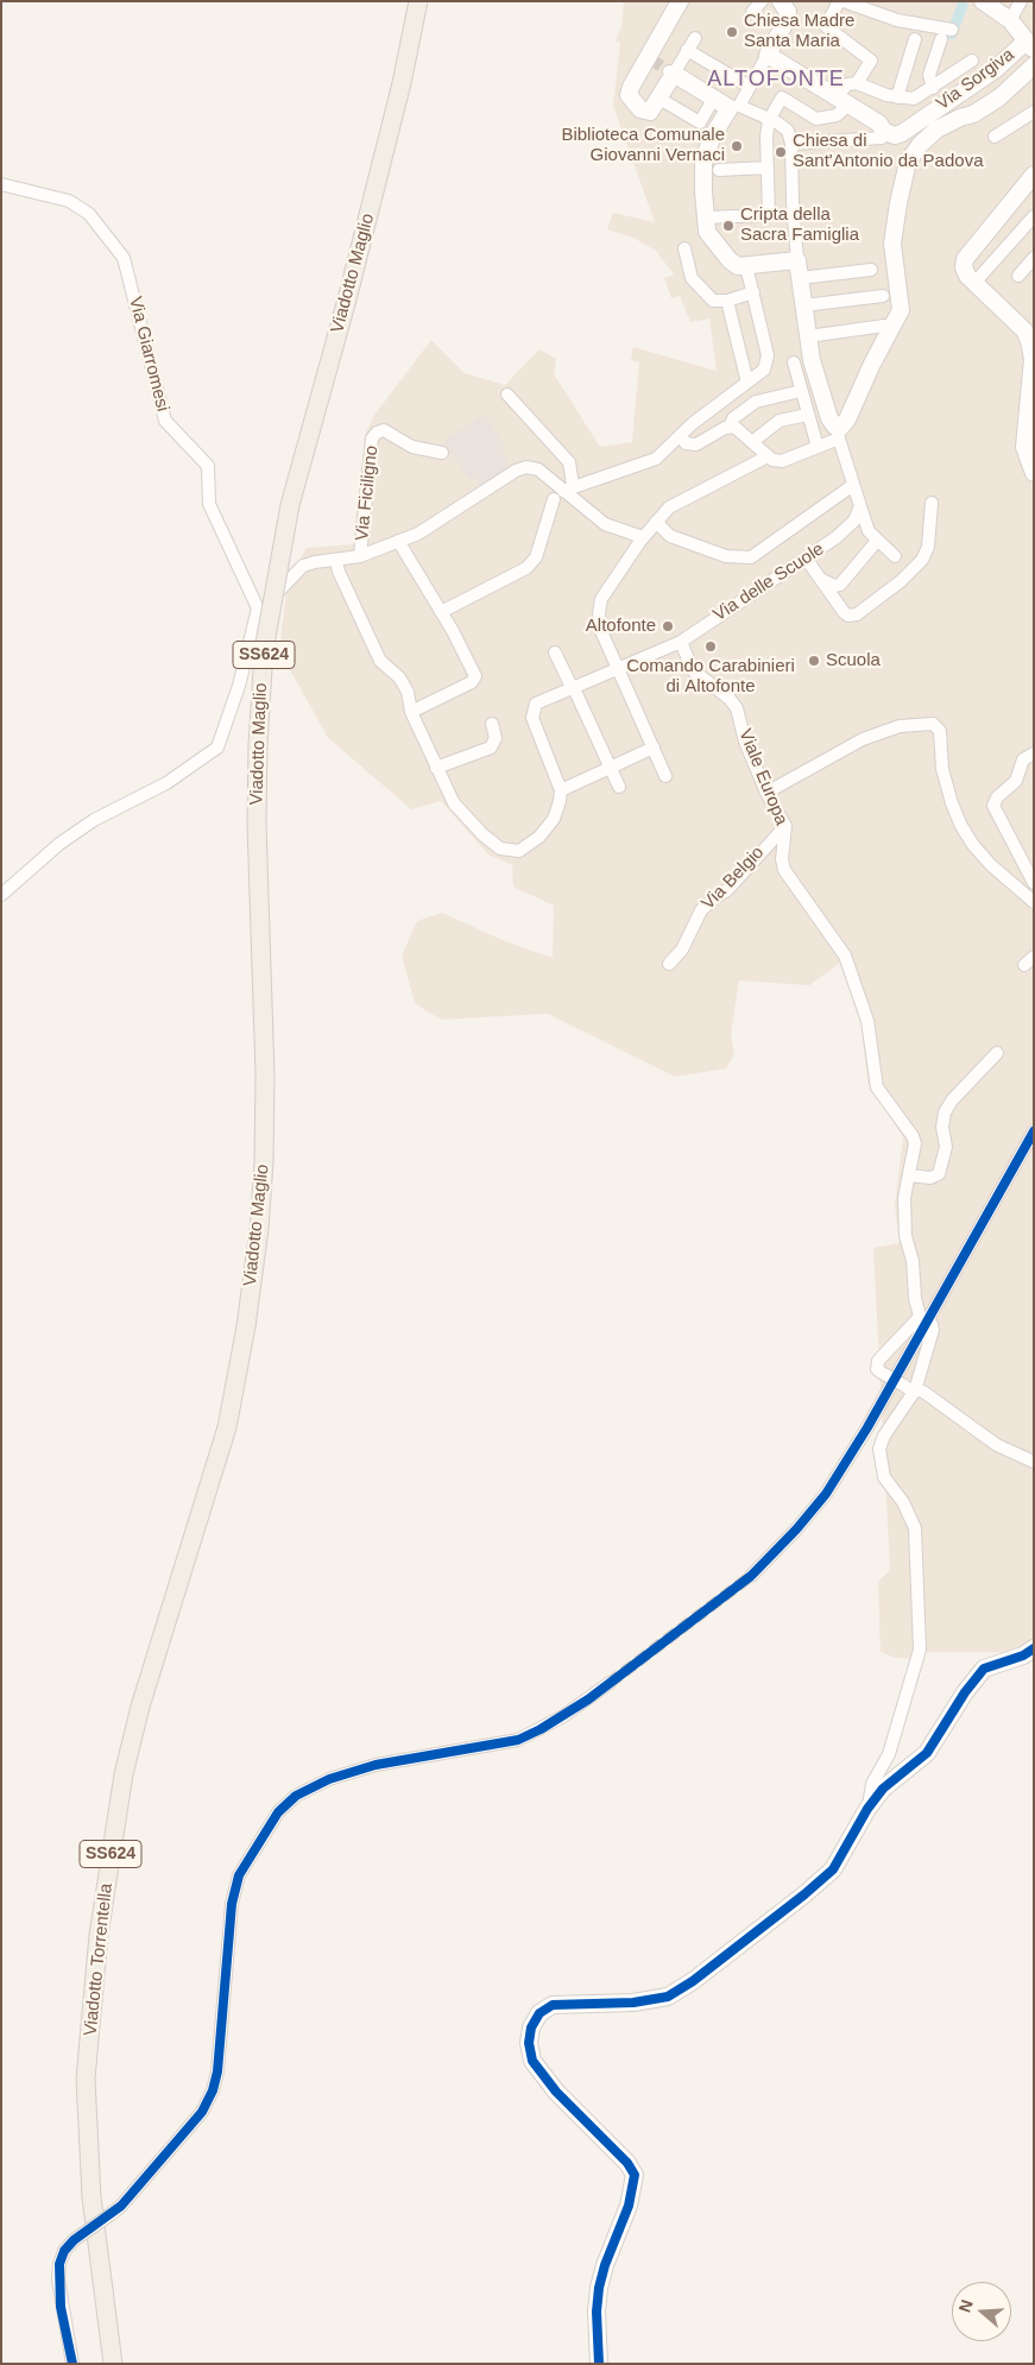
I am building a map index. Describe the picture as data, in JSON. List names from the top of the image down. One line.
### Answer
{"streets":{"main road":["Via Sorgiva","Viadotto Maglio","SS624","Viadotto Torrentella"],"street":["Via Giarromesi","Via Ficiligno","Via delle Scuole","Viale Europa","Via Belgio"]},"crossings":[["Viadotto Maglio","Viadotto Torrentella"],["Via Giarromesi","Via Ficiligno"],["Via delle Scuole","Viale Europa"],["Viale Europa","Via Belgio"]],"districts":["ALTOFONTE"],"places":["Chiesa Madre Santa Maria","Biblioteca Comunale Giovanni Vernaci","Chiesa di Sant'Antonio da Padova","Cripta della Sacra Famiglia","Altofonte","Comando Carabinieri di Altofonte","Scuola"],"north":"left"}
